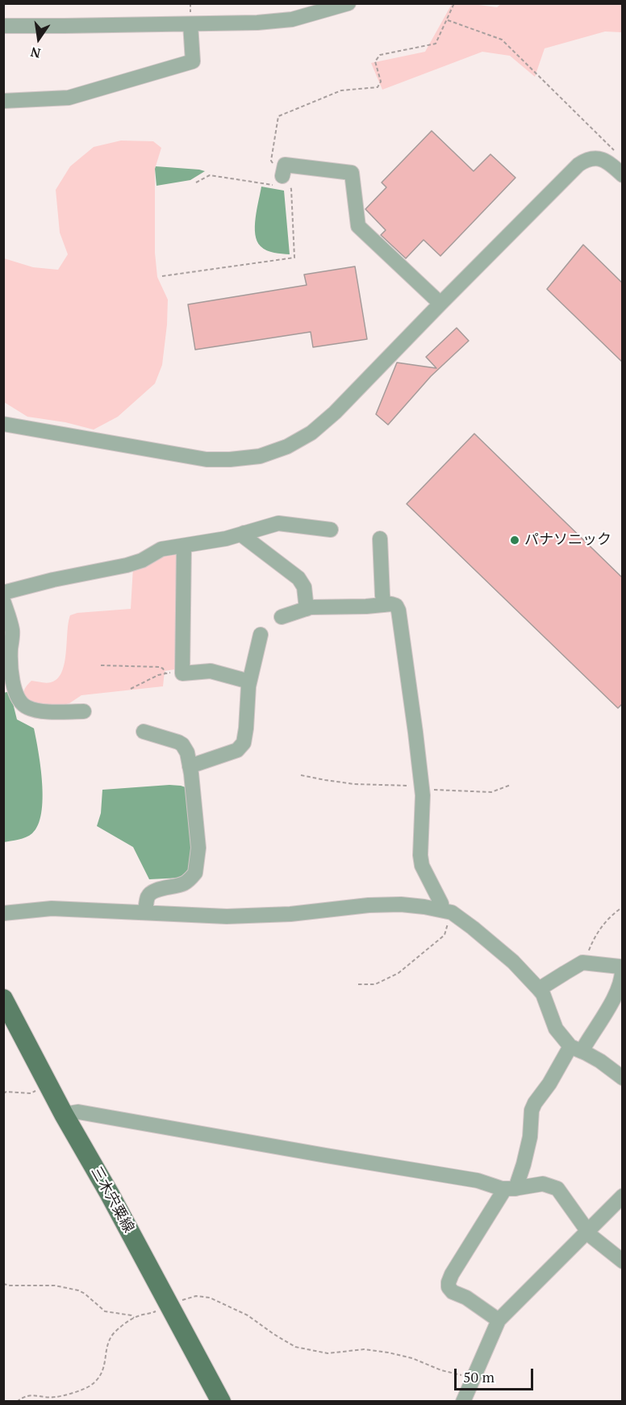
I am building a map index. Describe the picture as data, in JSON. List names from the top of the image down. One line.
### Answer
{"streets":{"main road":["三木宍粟線"]},"places":["パナソニック"],"scale_bar":"50 m","north":"bottom"}
